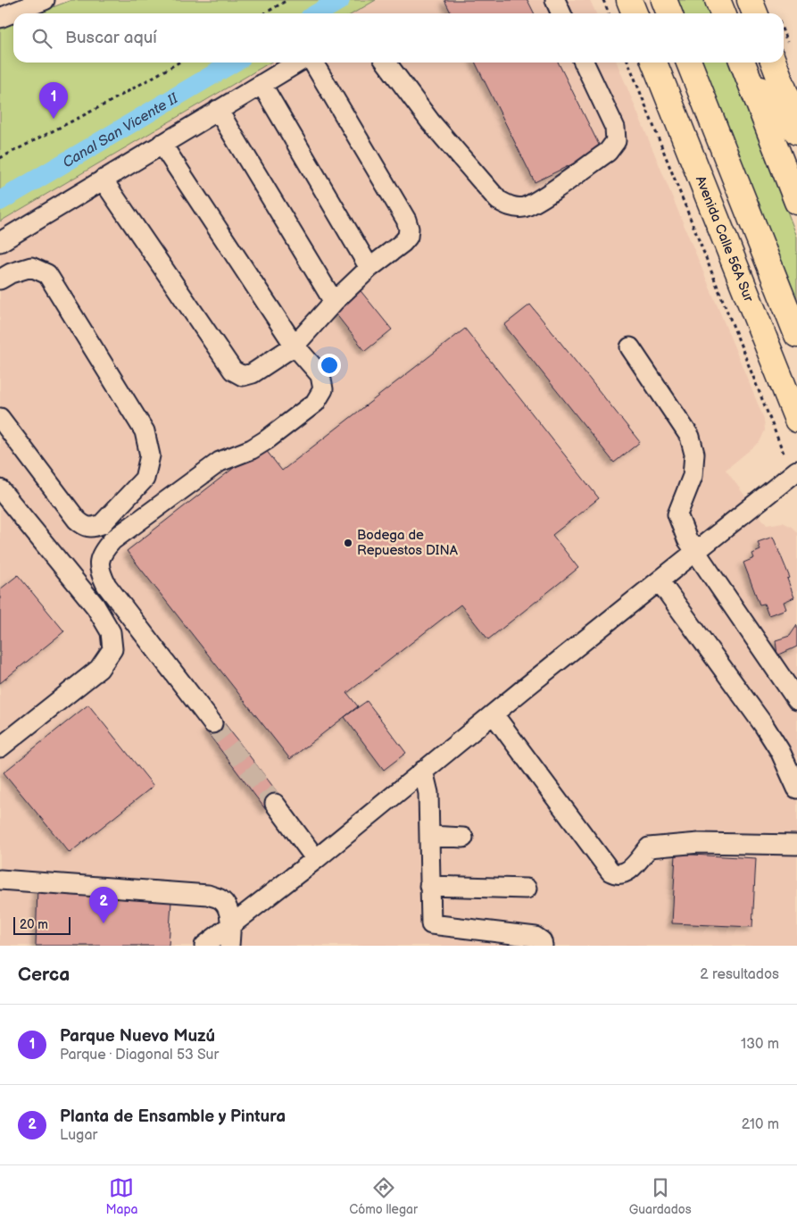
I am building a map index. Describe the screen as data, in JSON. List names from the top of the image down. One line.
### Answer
{"streets":{"highway":["Avenida Calle 56A Sur"]},"water":["Canal San Vicente II"],"places":["Bodega de Repuestos DINA"],"scale_bar":"20 m","page":{"search":"Buscar aquí","pins":["1","2"],"scale":"20 m","heading":["Cerca","2 resultados"],"list":[{"mark":"1","name":"Parque Nuevo Muzú","note":"Parque · Diagonal 53 Sur","value":"130 m"},{"mark":"2","name":"Planta de Ensamble y Pintura","note":"Lugar","value":"210 m"}],"nav":["Mapa","Cómo llegar","Guardados"]}}
